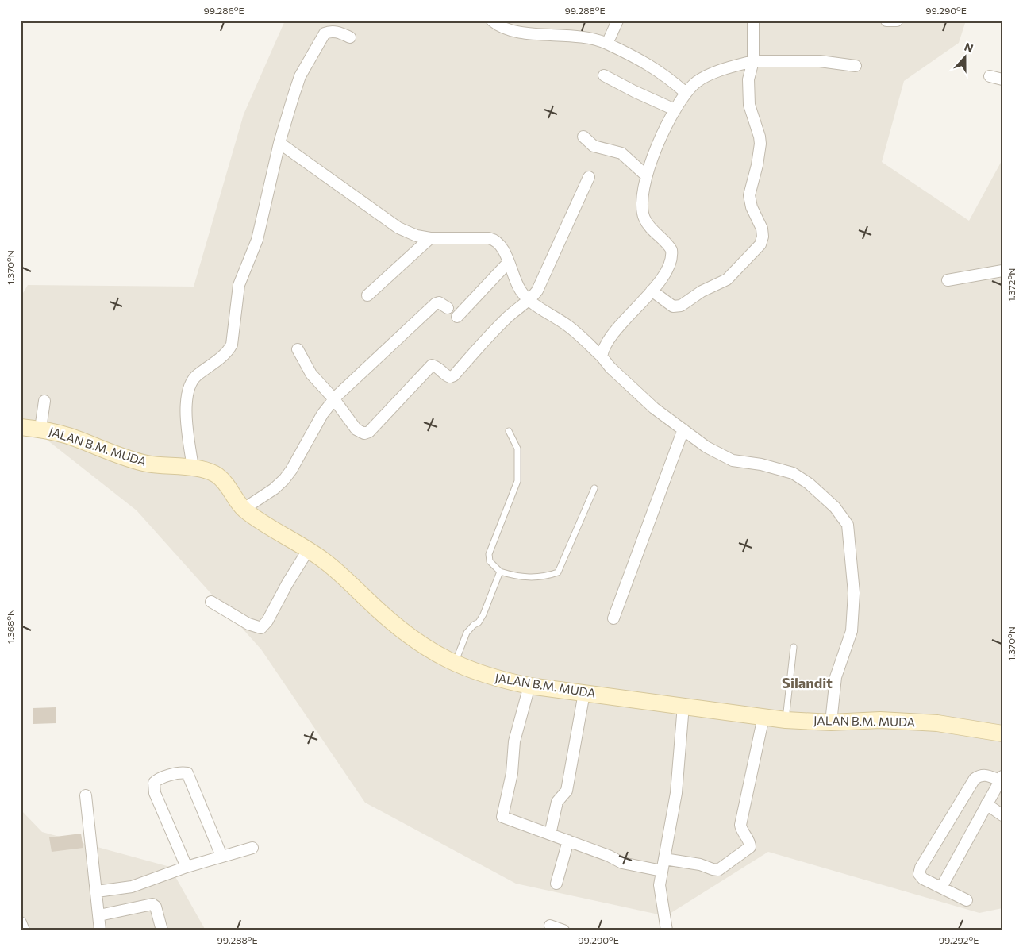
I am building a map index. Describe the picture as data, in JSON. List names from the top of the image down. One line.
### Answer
{"streets":{"street":["JALAN B.M. MUDA"]},"districts":["Silandit"],"north":"top","coordinates":["99.286°E","99.288°E","99.290°E","1.370°N","1.372°N","1.368°N","99.292°E"]}
